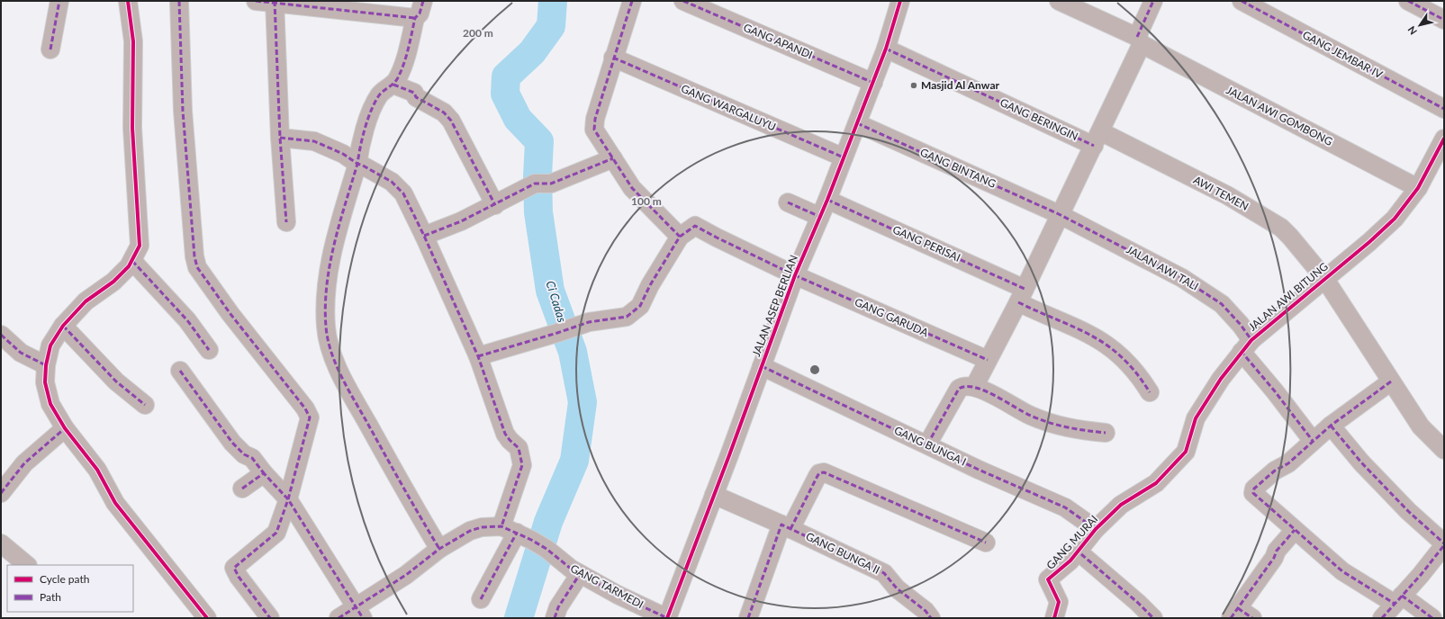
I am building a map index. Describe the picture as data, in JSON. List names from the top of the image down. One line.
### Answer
{"streets":{"street":["GANG APANDI","GANG JEMBAR IV","GANG WARGALUYU","JALAN AWI GOMBONG","GANG BERINGIN","GANG BINTANG","AWI TEMEN","GANG PERISAI","JALAN AWI TALI","JALAN AWI BITUNG","JALAN ASEP BERLIAN","GANG GARUDA","GANG BUNGA I","GANG MURAI","GANG BUNGA II","GANG TARMEDI"]},"crossings":[["GANG APANDI","JALAN ASEP BERLIAN"],["GANG WARGALUYU","JALAN ASEP BERLIAN"],["JALAN AWI GOMBONG","JALAN AWI BITUNG"],["GANG BERINGIN","AWI TEMEN"],["GANG BERINGIN","JALAN ASEP BERLIAN"],["GANG BINTANG","JALAN AWI TALI"],["GANG BINTANG","JALAN ASEP BERLIAN"],["AWI TEMEN","JALAN AWI BITUNG"],["GANG PERISAI","JALAN ASEP BERLIAN"],["JALAN AWI TALI","JALAN AWI BITUNG"],["JALAN AWI BITUNG","GANG BUNGA I"],["JALAN AWI BITUNG","GANG MURAI"],["JALAN ASEP BERLIAN","GANG GARUDA"],["JALAN ASEP BERLIAN","GANG BUNGA I"],["JALAN ASEP BERLIAN","GANG BUNGA II"],["JALAN ASEP BERLIAN","GANG TARMEDI"],["GANG BUNGA I","GANG MURAI"]],"water":["Ci Cadas"],"places":["Masjid Al Anwar"],"legend":["Cycle path","Path"],"north":"bottom left","rings":["200 m","100 m"]}
